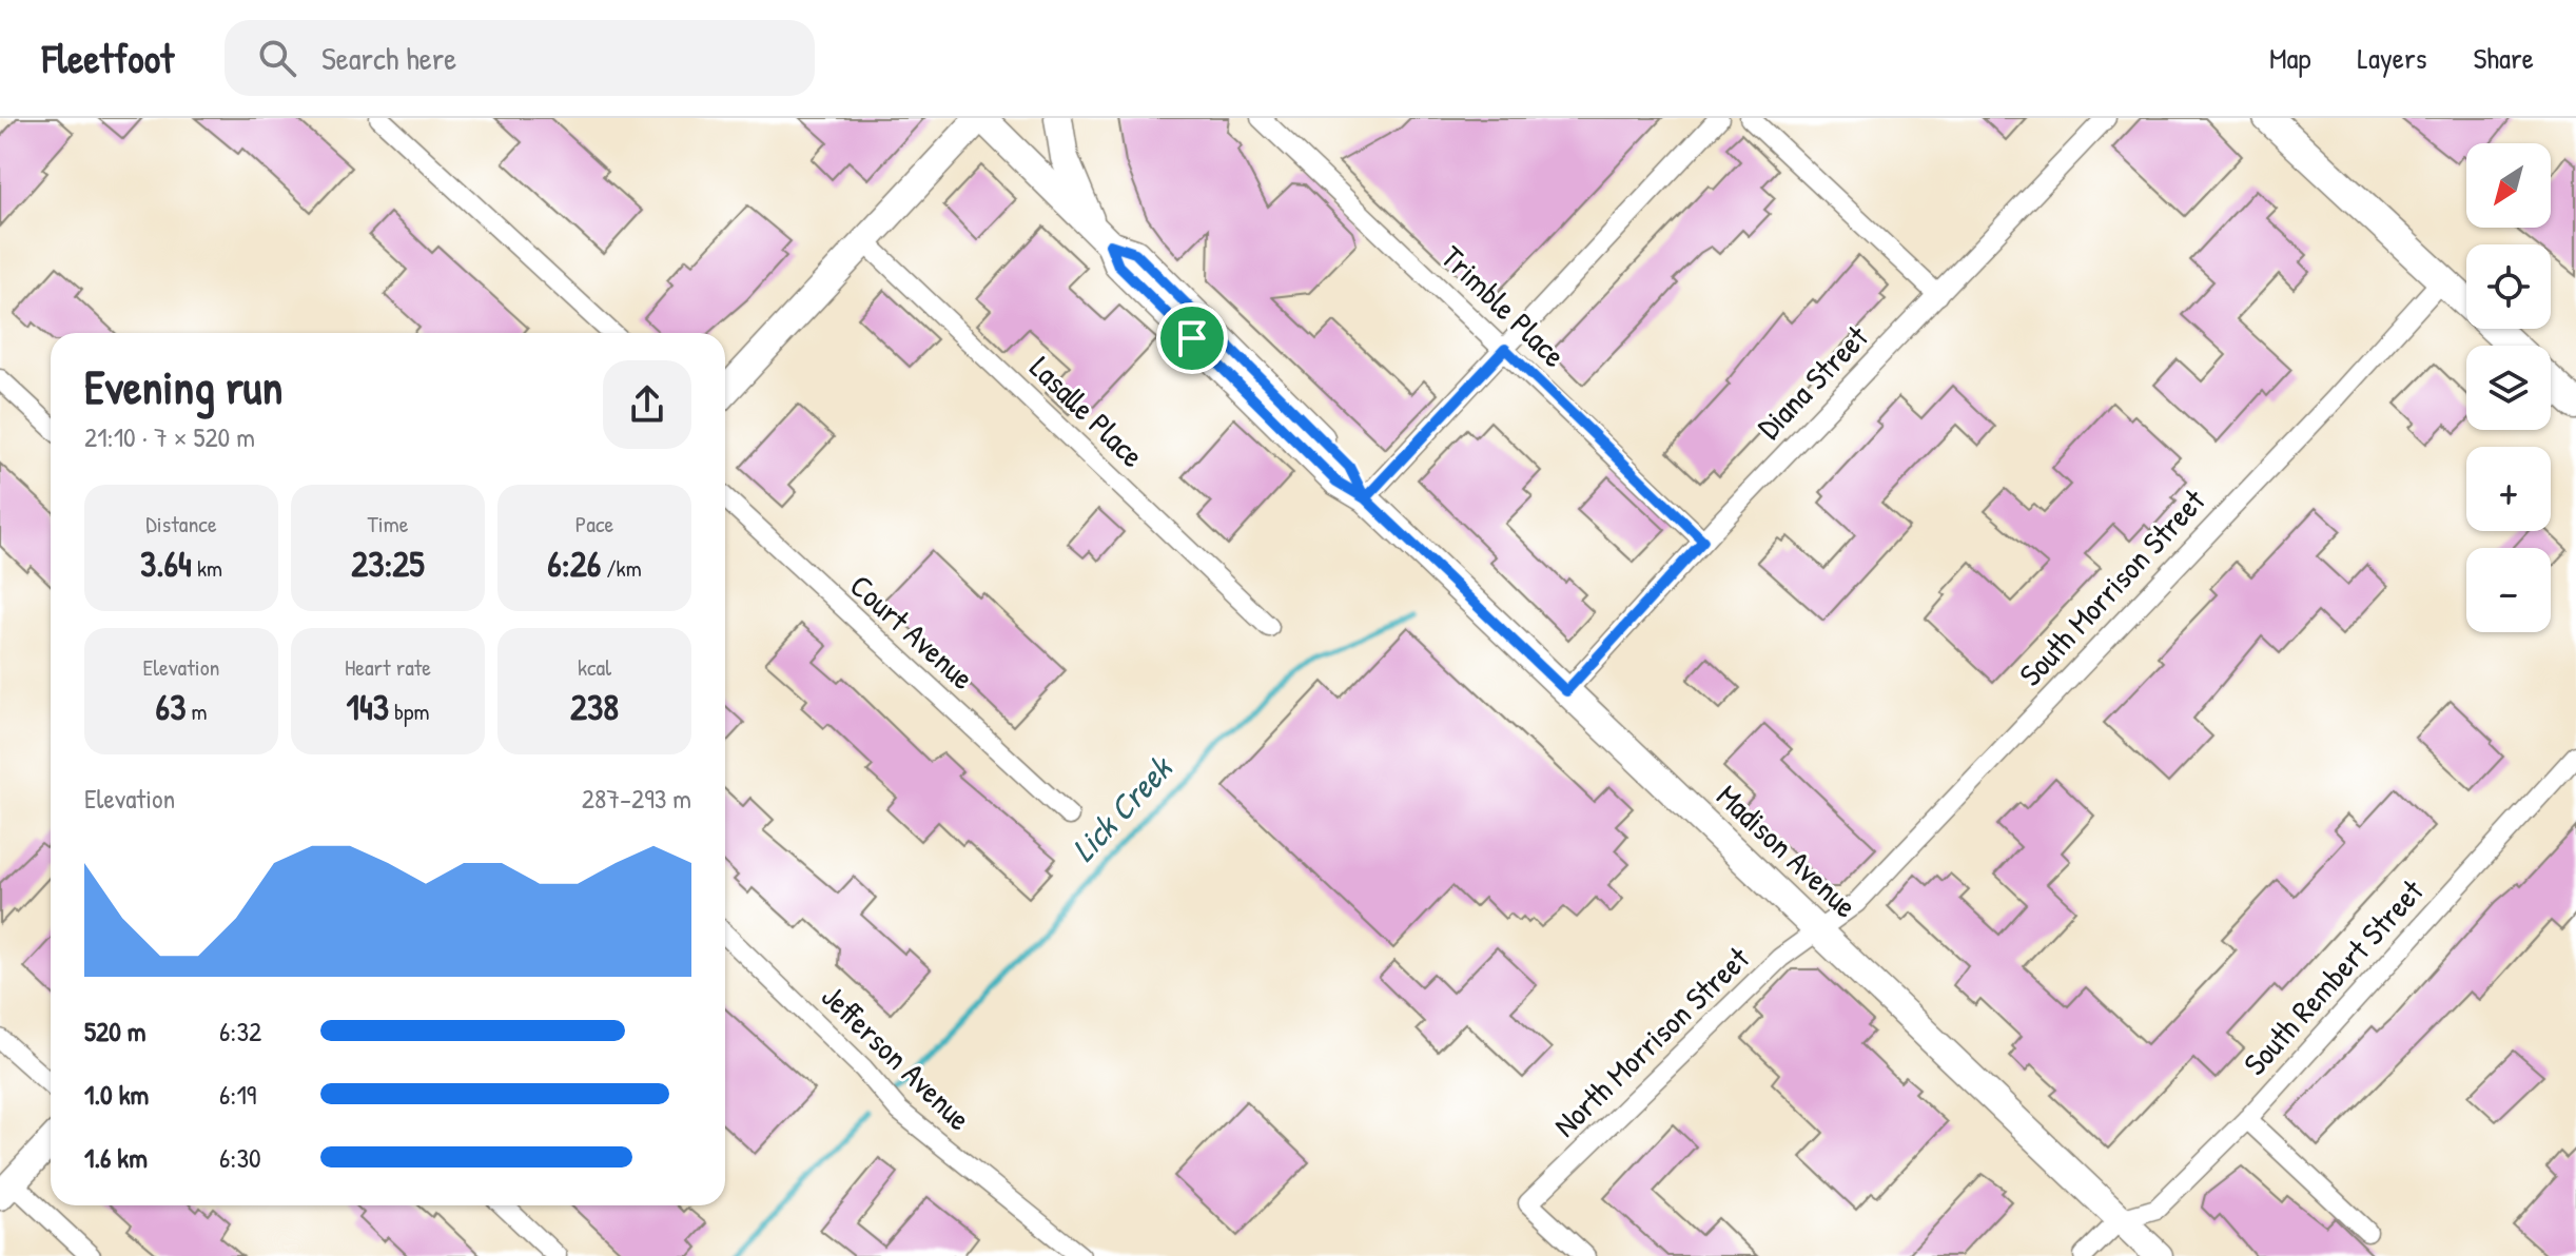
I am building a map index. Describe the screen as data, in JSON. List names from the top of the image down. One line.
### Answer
{"streets":{"street":["Trimble Place","Diana Street","Lasalle Place","South Morrison Street","Court Avenue","Madison Avenue","South Rembert Street","North Morrison Street","Jefferson Avenue"]},"crossings":[["Trimble Place","Diana Street"],["Diana Street","Madison Avenue"],["South Morrison Street","Madison Avenue"],["South Morrison Street","North Morrison Street"],["Madison Avenue","South Rembert Street"],["Madison Avenue","North Morrison Street"]],"water":["Lick Creek"],"north":"bottom left","page":{"header":"Fleetfoot","search":"Search here","nav":["Map","Layers","Share"],"map_buttons":["+","−"],"heading":["Evening run","21:10 · 7 × 520 m"],"stats":[["Distance","3.64 km"],["Time","23:25"],["Pace","6:26 /km"],["Elevation","63 m"],["Heart rate","143 bpm"],["kcal","238"]],"chart":["Elevation","287–293 m"],"list":[{"name":"520 m","note":"6:32"},{"name":"1.0 km","note":"6:19"},{"name":"1.6 km","note":"6:30"}]}}
